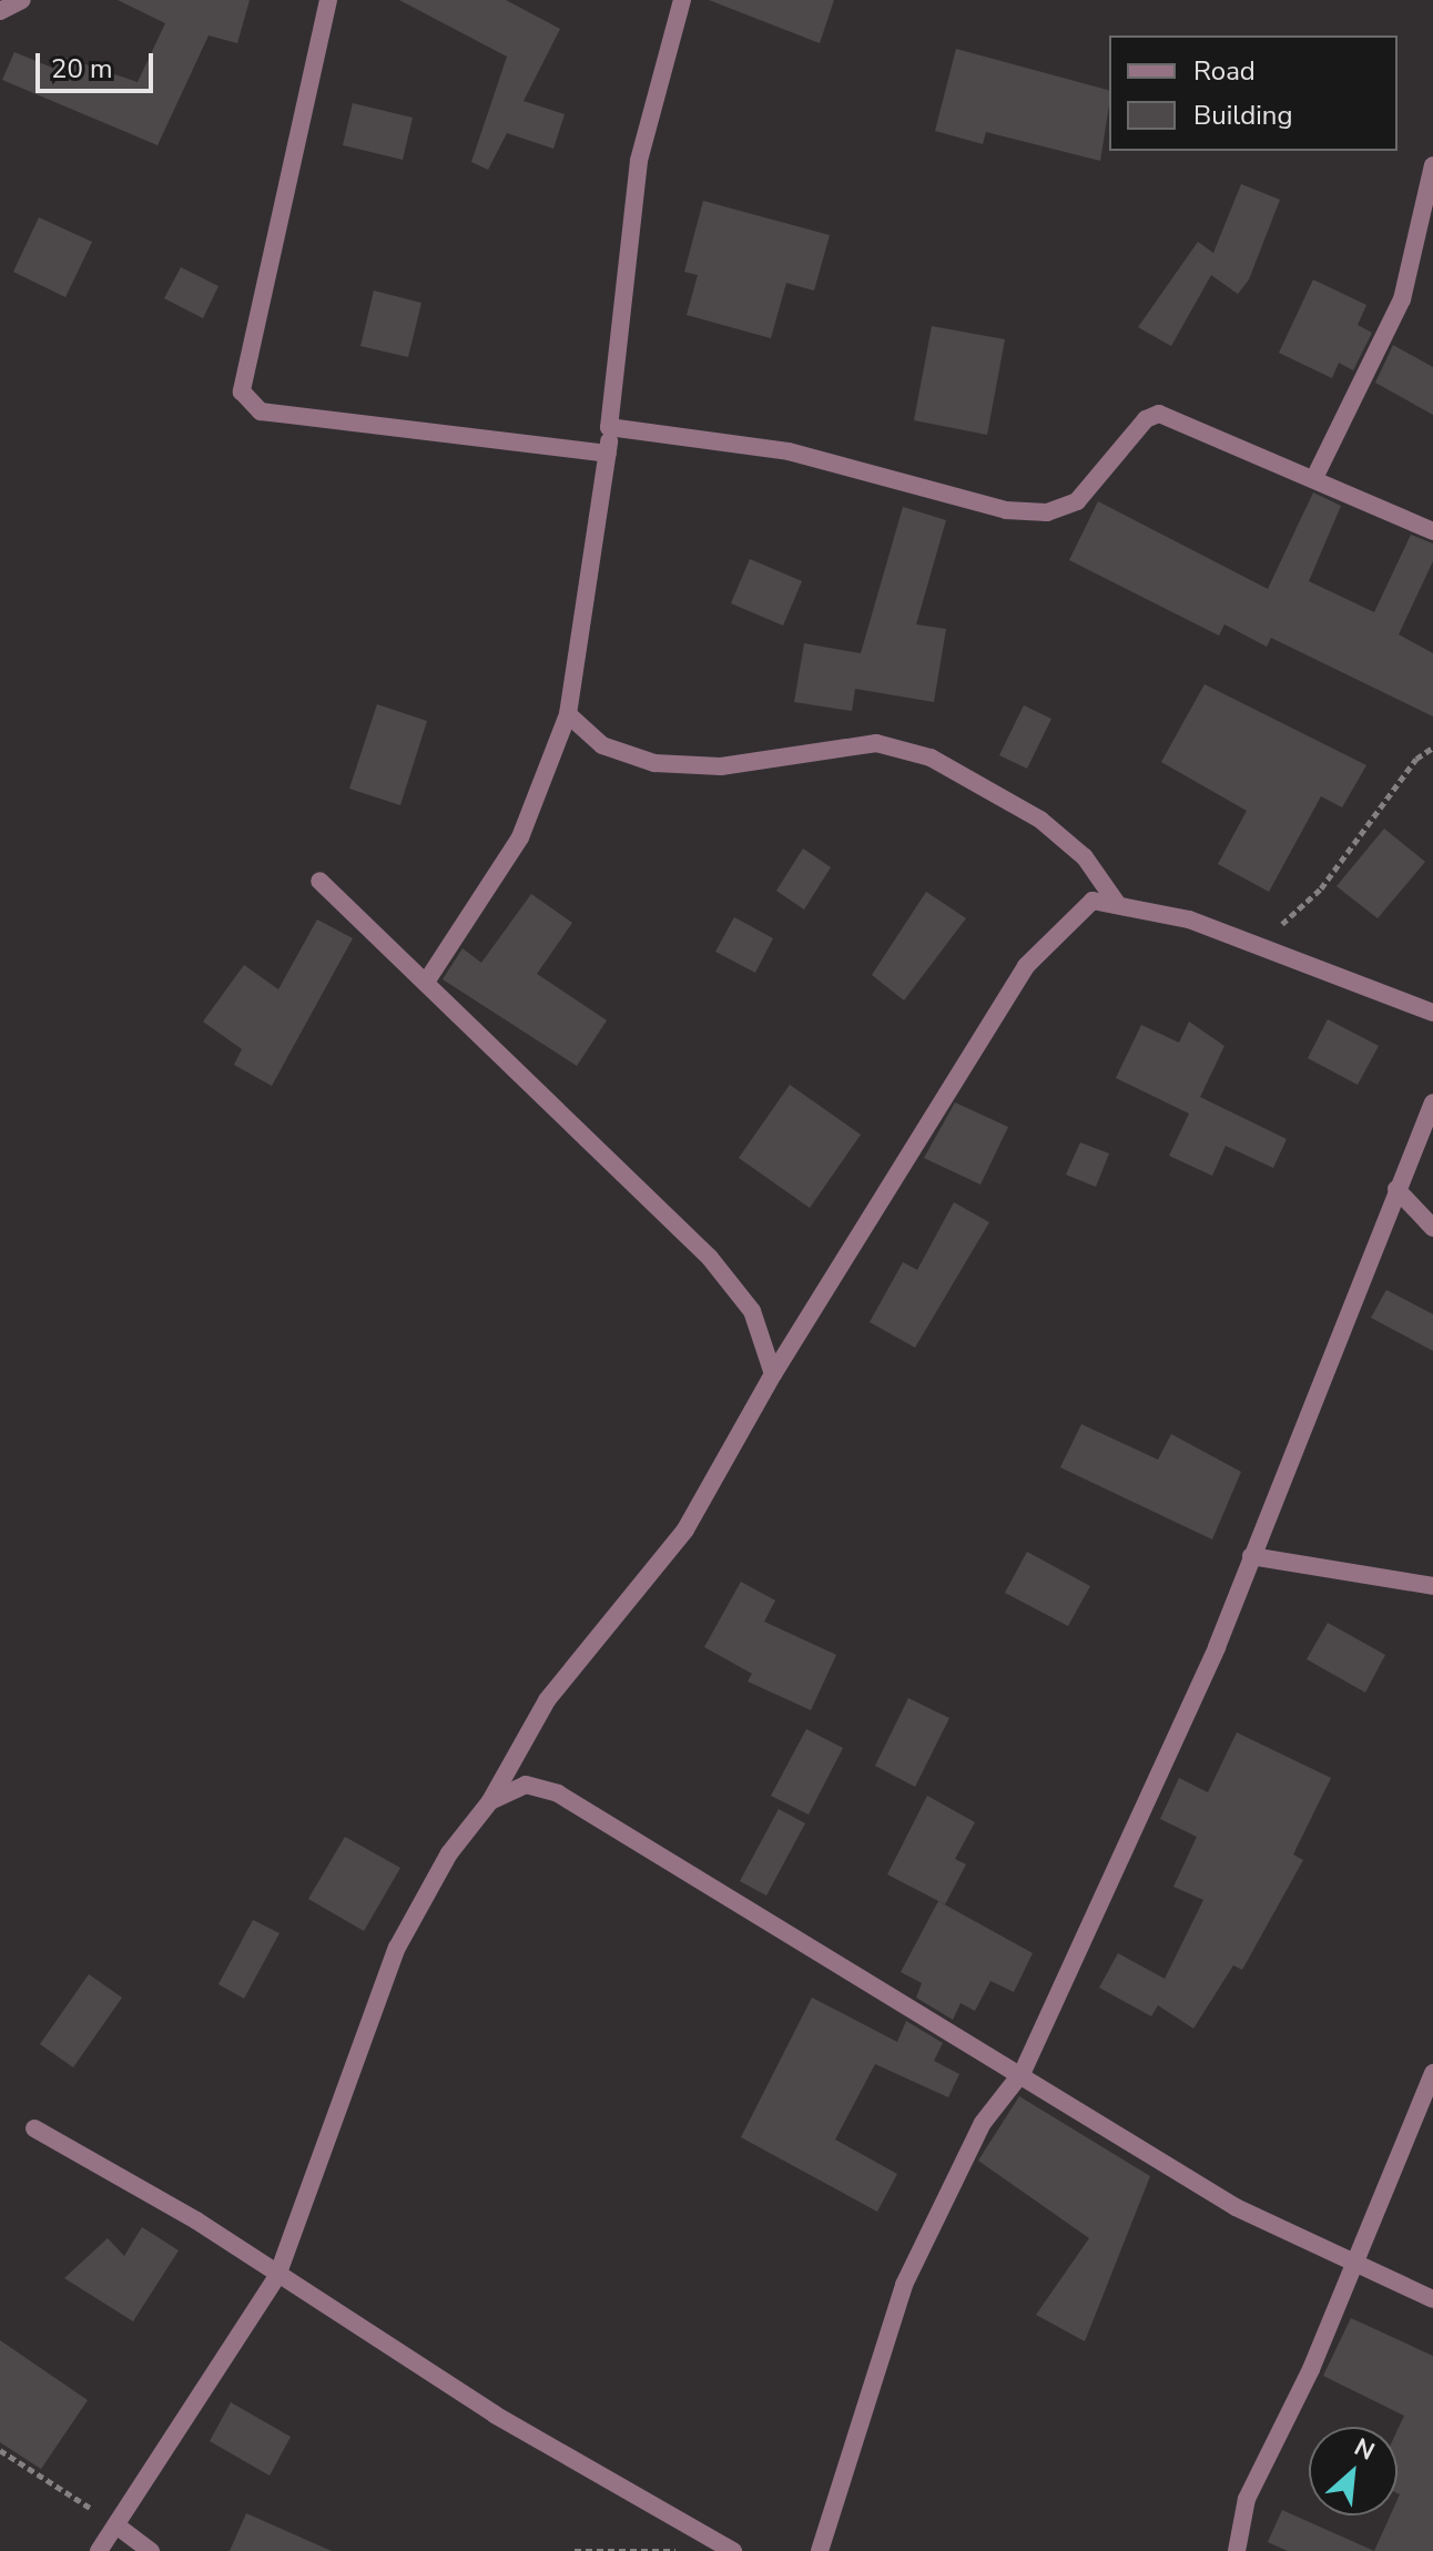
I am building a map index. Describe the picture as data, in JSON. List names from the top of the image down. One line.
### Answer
{"legend":["Road","Building"],"scale_bar":"20 m","north":"top right"}
